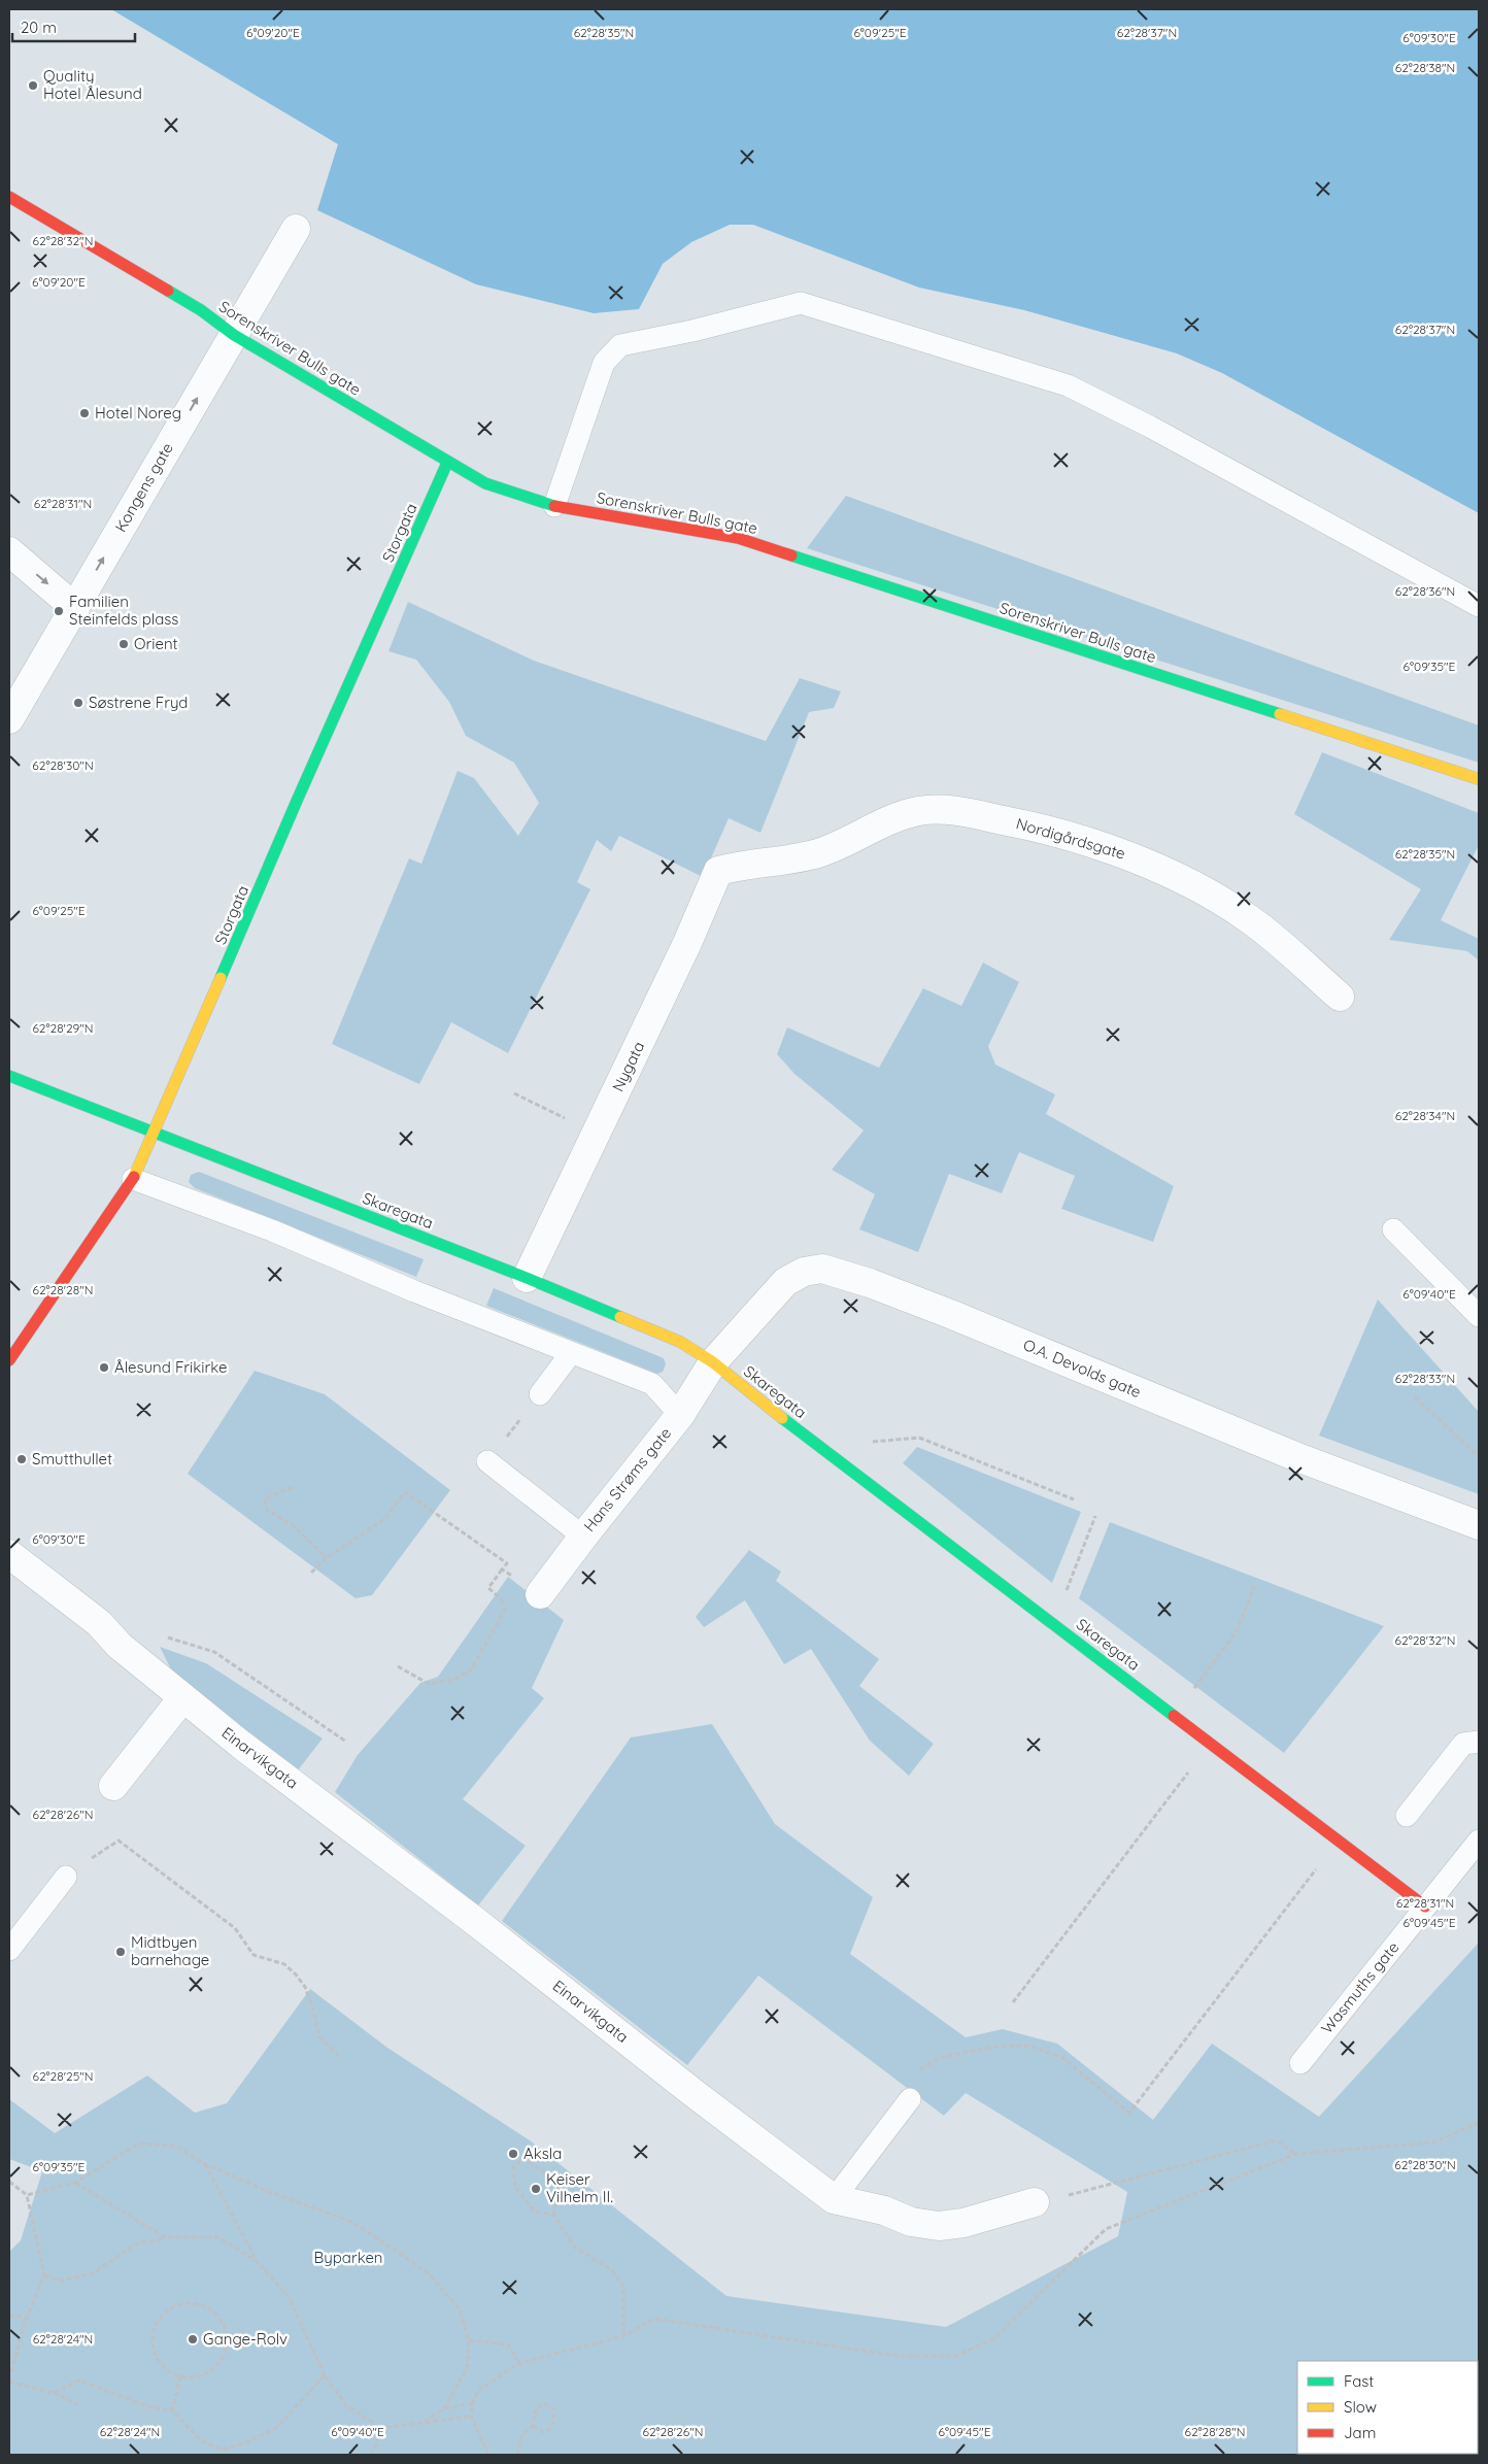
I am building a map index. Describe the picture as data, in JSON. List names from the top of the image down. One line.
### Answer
{"streets":{"street":["Sorenskriver Bulls gate","Kongens gate","Storgata","Nordigårdsgate","Nygata","Skaregata","O.A. Devolds gate","Hans Strøms gate","Einarvikgata"],"lane":["Wasmuths gate"]},"crossings":[["Sorenskriver Bulls gate","Kongens gate"],["Sorenskriver Bulls gate","Storgata"],["Storgata","Skaregata"],["Nordigårdsgate","Nygata"],["Nygata","Skaregata"],["Skaregata","O.A. Devolds gate"],["Skaregata","Hans Strøms gate"],["Skaregata","Wasmuths gate"],["O.A. Devolds gate","Hans Strøms gate"]],"one_way":["Kongens gate"],"parks":["Byparken"],"places":["Quality Hotel Ålesund","Hotel Noreg","Familien Steinfelds plass","Orient","Søstrene Fryd","Ålesund Frikirke","Smutthullet","Midtbyen barnehage","Aksla","Keiser Vilhelm II.","Gange-Rolv"],"legend":["Fast","Slow","Jam"],"scale_bar":"20 m","coordinates":["62°28'35\"N","62°28'37\"N","6°09'20\"E","6°09'25\"E","6°09'30\"E","62°28'38\"N","62°28'32\"N","62°28'31\"N","62°28'36\"N","6°09'35\"E","62°28'30\"N","62°28'29\"N","62°28'34\"N","62°28'28\"N","6°09'40\"E","62°28'33\"N","62°28'26\"N","6°09'45\"E","62°28'25\"N","62°28'24\"N"]}
